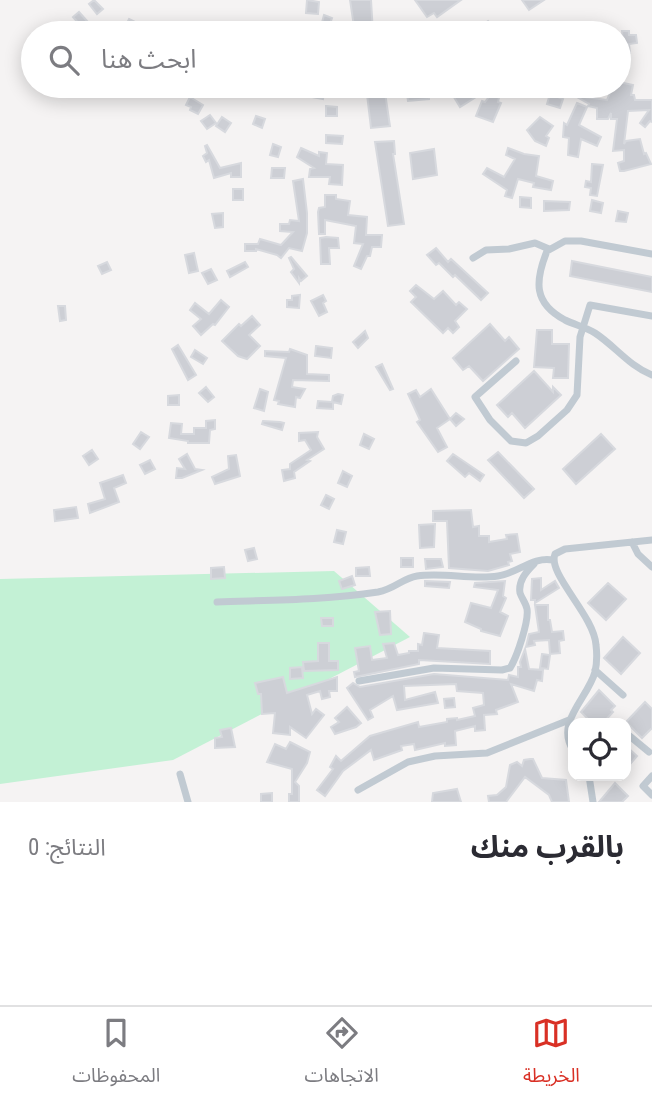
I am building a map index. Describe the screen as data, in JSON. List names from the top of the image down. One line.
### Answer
{"page":{"search":"ابحث هنا","heading":["بالقرب منك","النتائج: 0"],"nav":["الخريطة","الاتجاهات","المحفوظات"]}}
